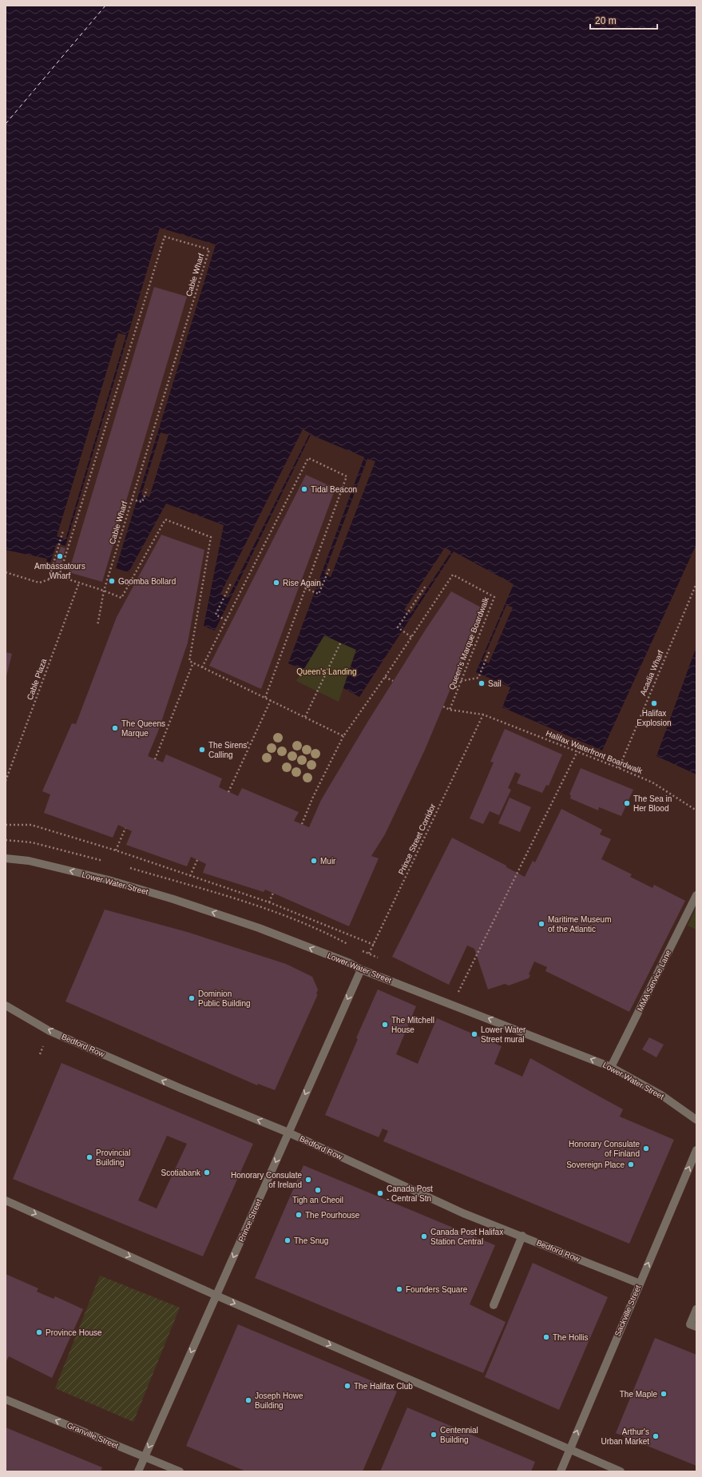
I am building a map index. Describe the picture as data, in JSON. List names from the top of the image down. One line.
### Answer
{"streets":{"street":["Lower Water Street","MMA Service Lane","Bedford Row","Prince Street","Sackville Street","Granville Street"],"path":["Cable Wharf","Queen's Marque Boardwalk","Acadia Wharf","Cable Plaza","Halifax Waterfront Boardwalk","Prince Street Corridor"]},"crossings":[["Acadia Wharf","Halifax Waterfront Boardwalk"],["Halifax Waterfront Boardwalk","Prince Street Corridor"],["Prince Street Corridor","Lower Water Street"],["Prince Street Corridor","Prince Street"],["Lower Water Street","MMA Service Lane"],["Lower Water Street","Prince Street"],["Bedford Row","Prince Street"],["Bedford Row","Sackville Street"],["Prince Street","Granville Street"]],"one_way":["Lower Water Street","Bedford Row","Prince Street","Sackville Street","Granville Street"],"parks":["Queen's Landing"],"places":["Tidal Beacon","Ambassatours Wharf","Goomba Bollard","Rise Again","Sail","Halifax Explosion","The Queens Marque","The Sirens' Calling","The Sea in Her Blood","Muir","Maritime Museum of the Atlantic","Dominion Public Building","The Mitchell House","Lower Water Street mural","Honorary Consulate of Finland","Provincial Building","Sovereign Place","Scotiabank","Honorary Consulate of Ireland","Tigh an Cheoil","Canada Post - Central Stn","The Pourhouse","Canada Post Halifax Station Central","The Snug","Founders Square","Province House","The Hollis","The Halifax Club","The Maple","Joseph Howe Building","Centennial Building","Arthur's Urban Market"],"scale_bar":"20 m"}
